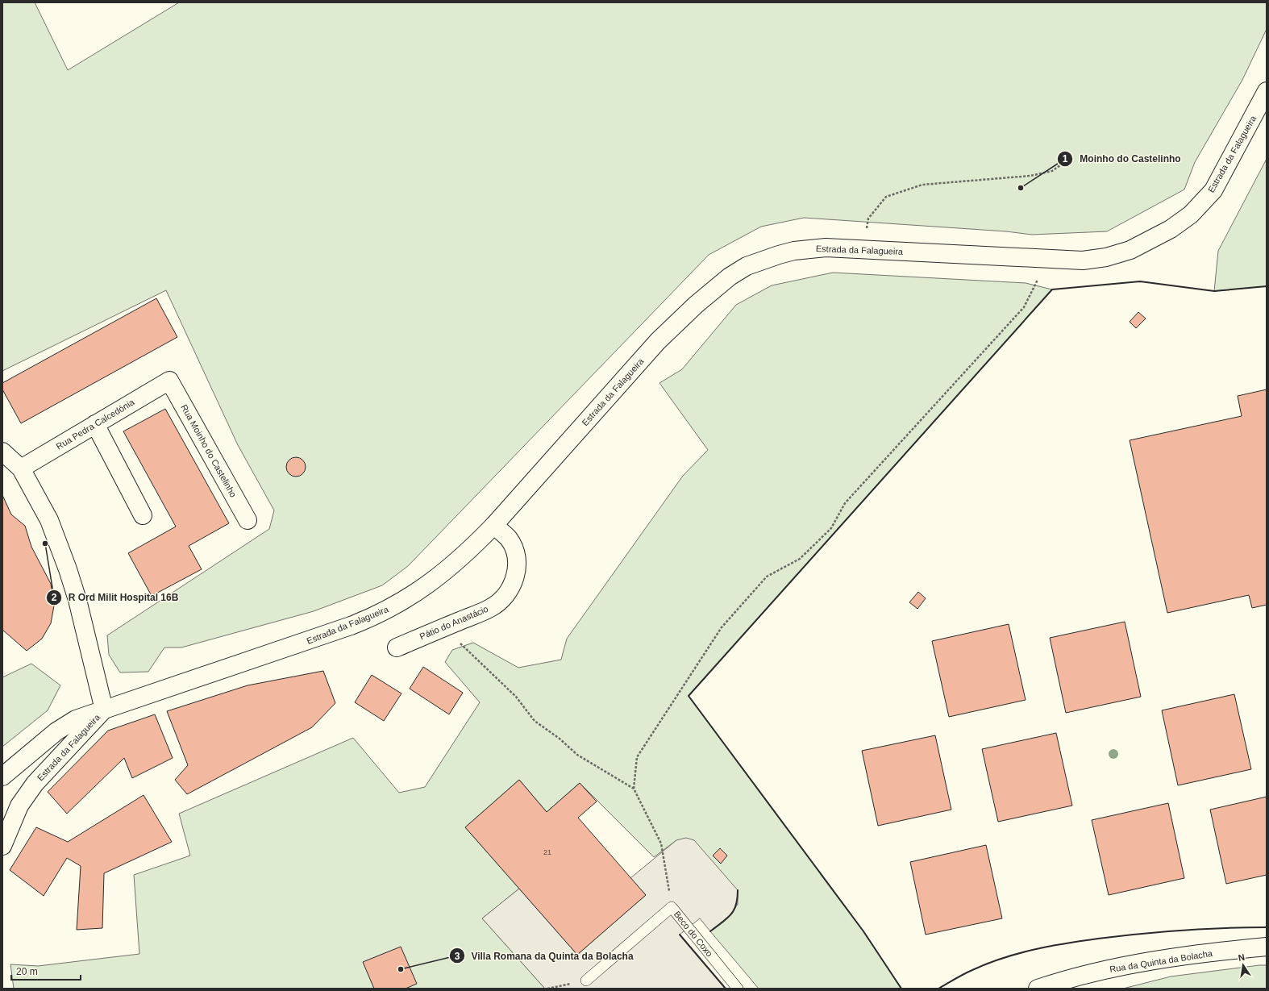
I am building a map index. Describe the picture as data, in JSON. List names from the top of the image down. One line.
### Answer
{"streets":{"street":["Estrada da Falagueira","Rua Pedra Calcedónia","Rua Moinho do Castelinho","Pátio do Anastácio","Rua da Quinta da Bolacha"],"lane":["Beco do Coxo"]},"crossings":[["Estrada da Falagueira","Pátio do Anastácio"],["Rua Pedra Calcedónia","Rua Moinho do Castelinho"]],"places":["Moinho do Castelinho","R Ord Milit Hospital 16B","Villa Romana da Quinta da Bolacha"],"house_numbers":["21"],"scale_bar":"20 m","north":"top"}
